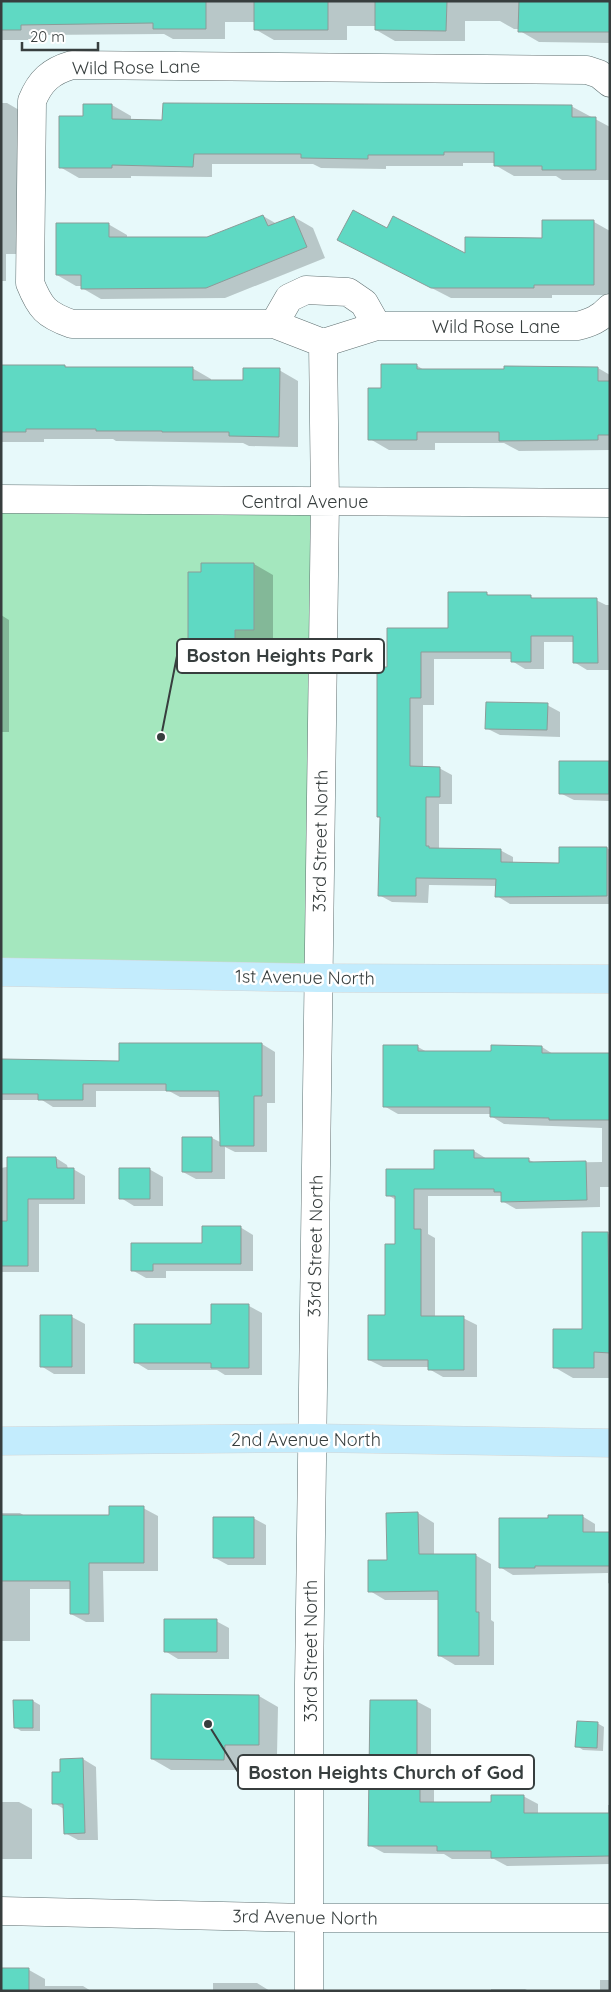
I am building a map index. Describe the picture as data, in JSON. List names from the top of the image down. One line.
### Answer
{"streets":{"main road":["1st Avenue North","2nd Avenue North"],"street":["Wild Rose Lane","Central Avenue","33rd Street North","3rd Avenue North"]},"crossings":[["Central Avenue","33rd Street North"],["33rd Street North","1st Avenue North"],["33rd Street North","2nd Avenue North"],["33rd Street North","3rd Avenue North"]],"places":["Boston Heights Park","Boston Heights Church of God"],"scale_bar":"20 m"}
